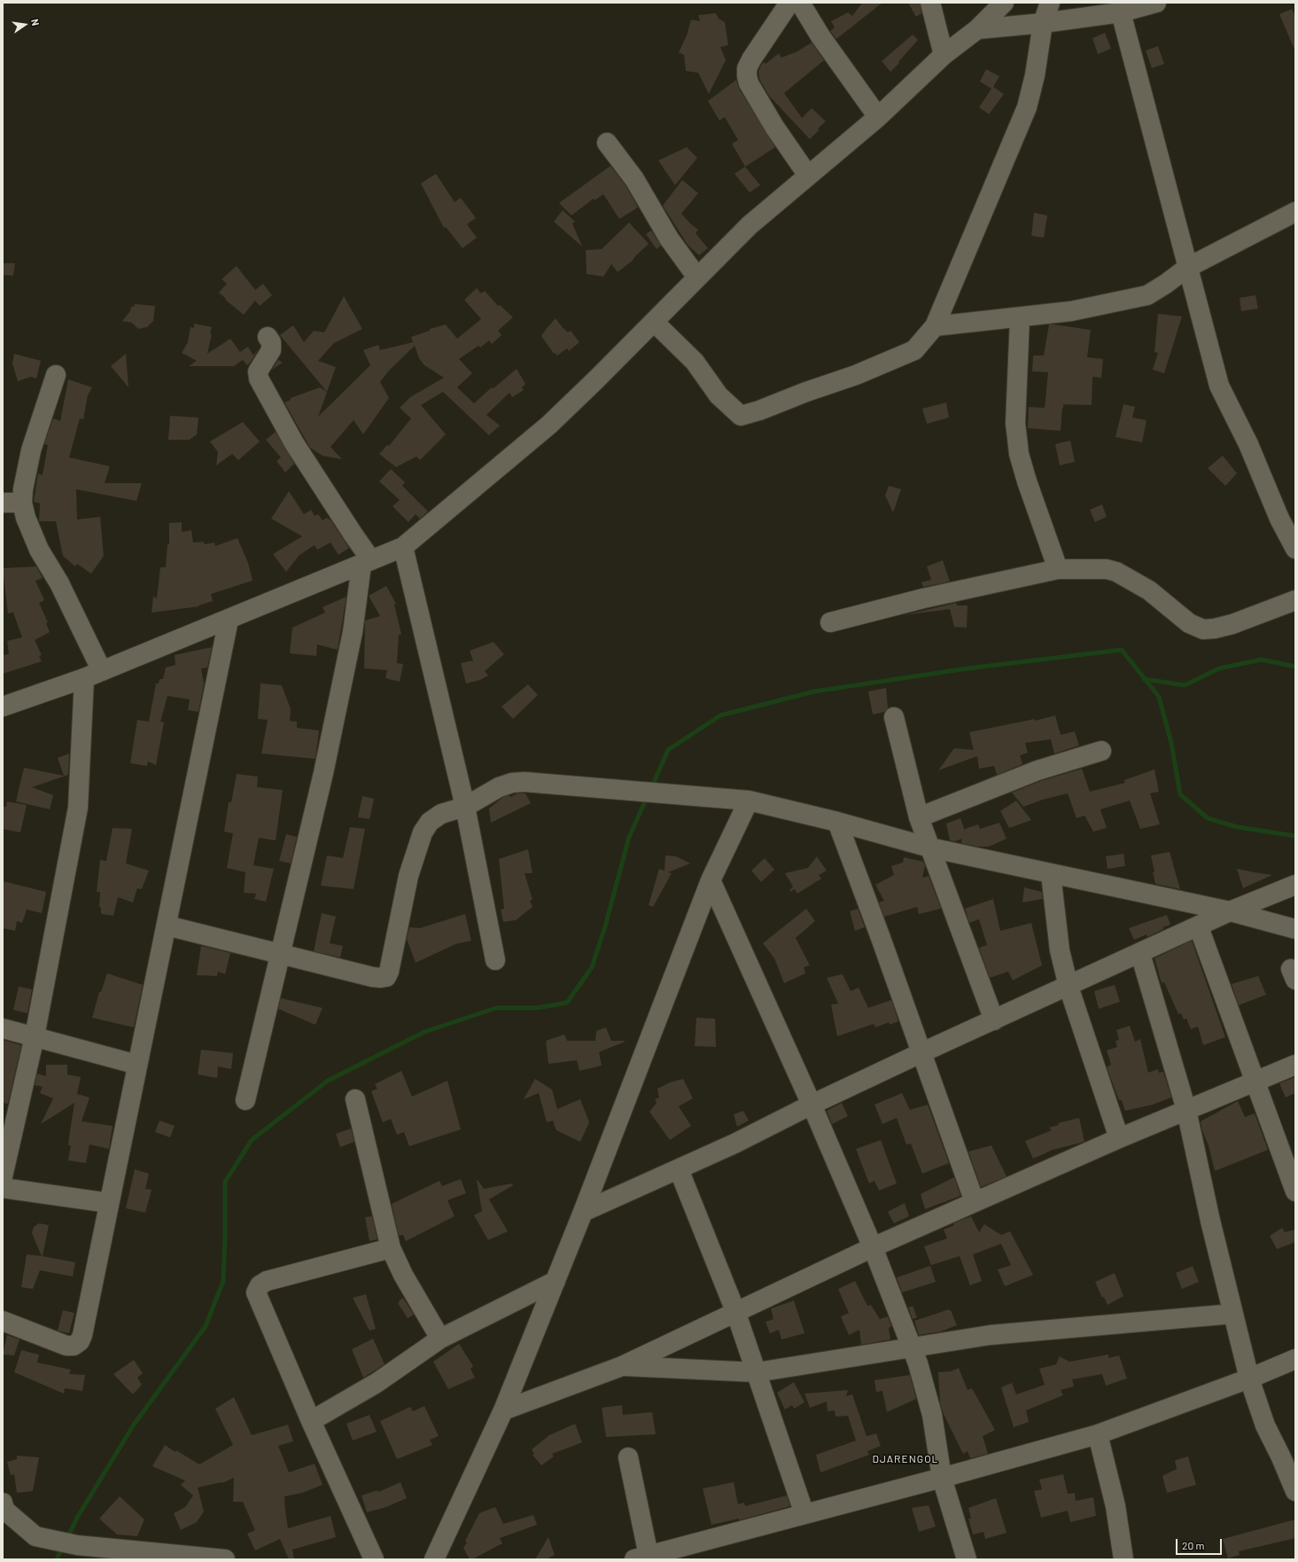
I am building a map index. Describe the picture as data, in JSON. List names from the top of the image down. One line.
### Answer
{"districts":["DJARENGOL"],"scale_bar":"20 m","north":"right"}
